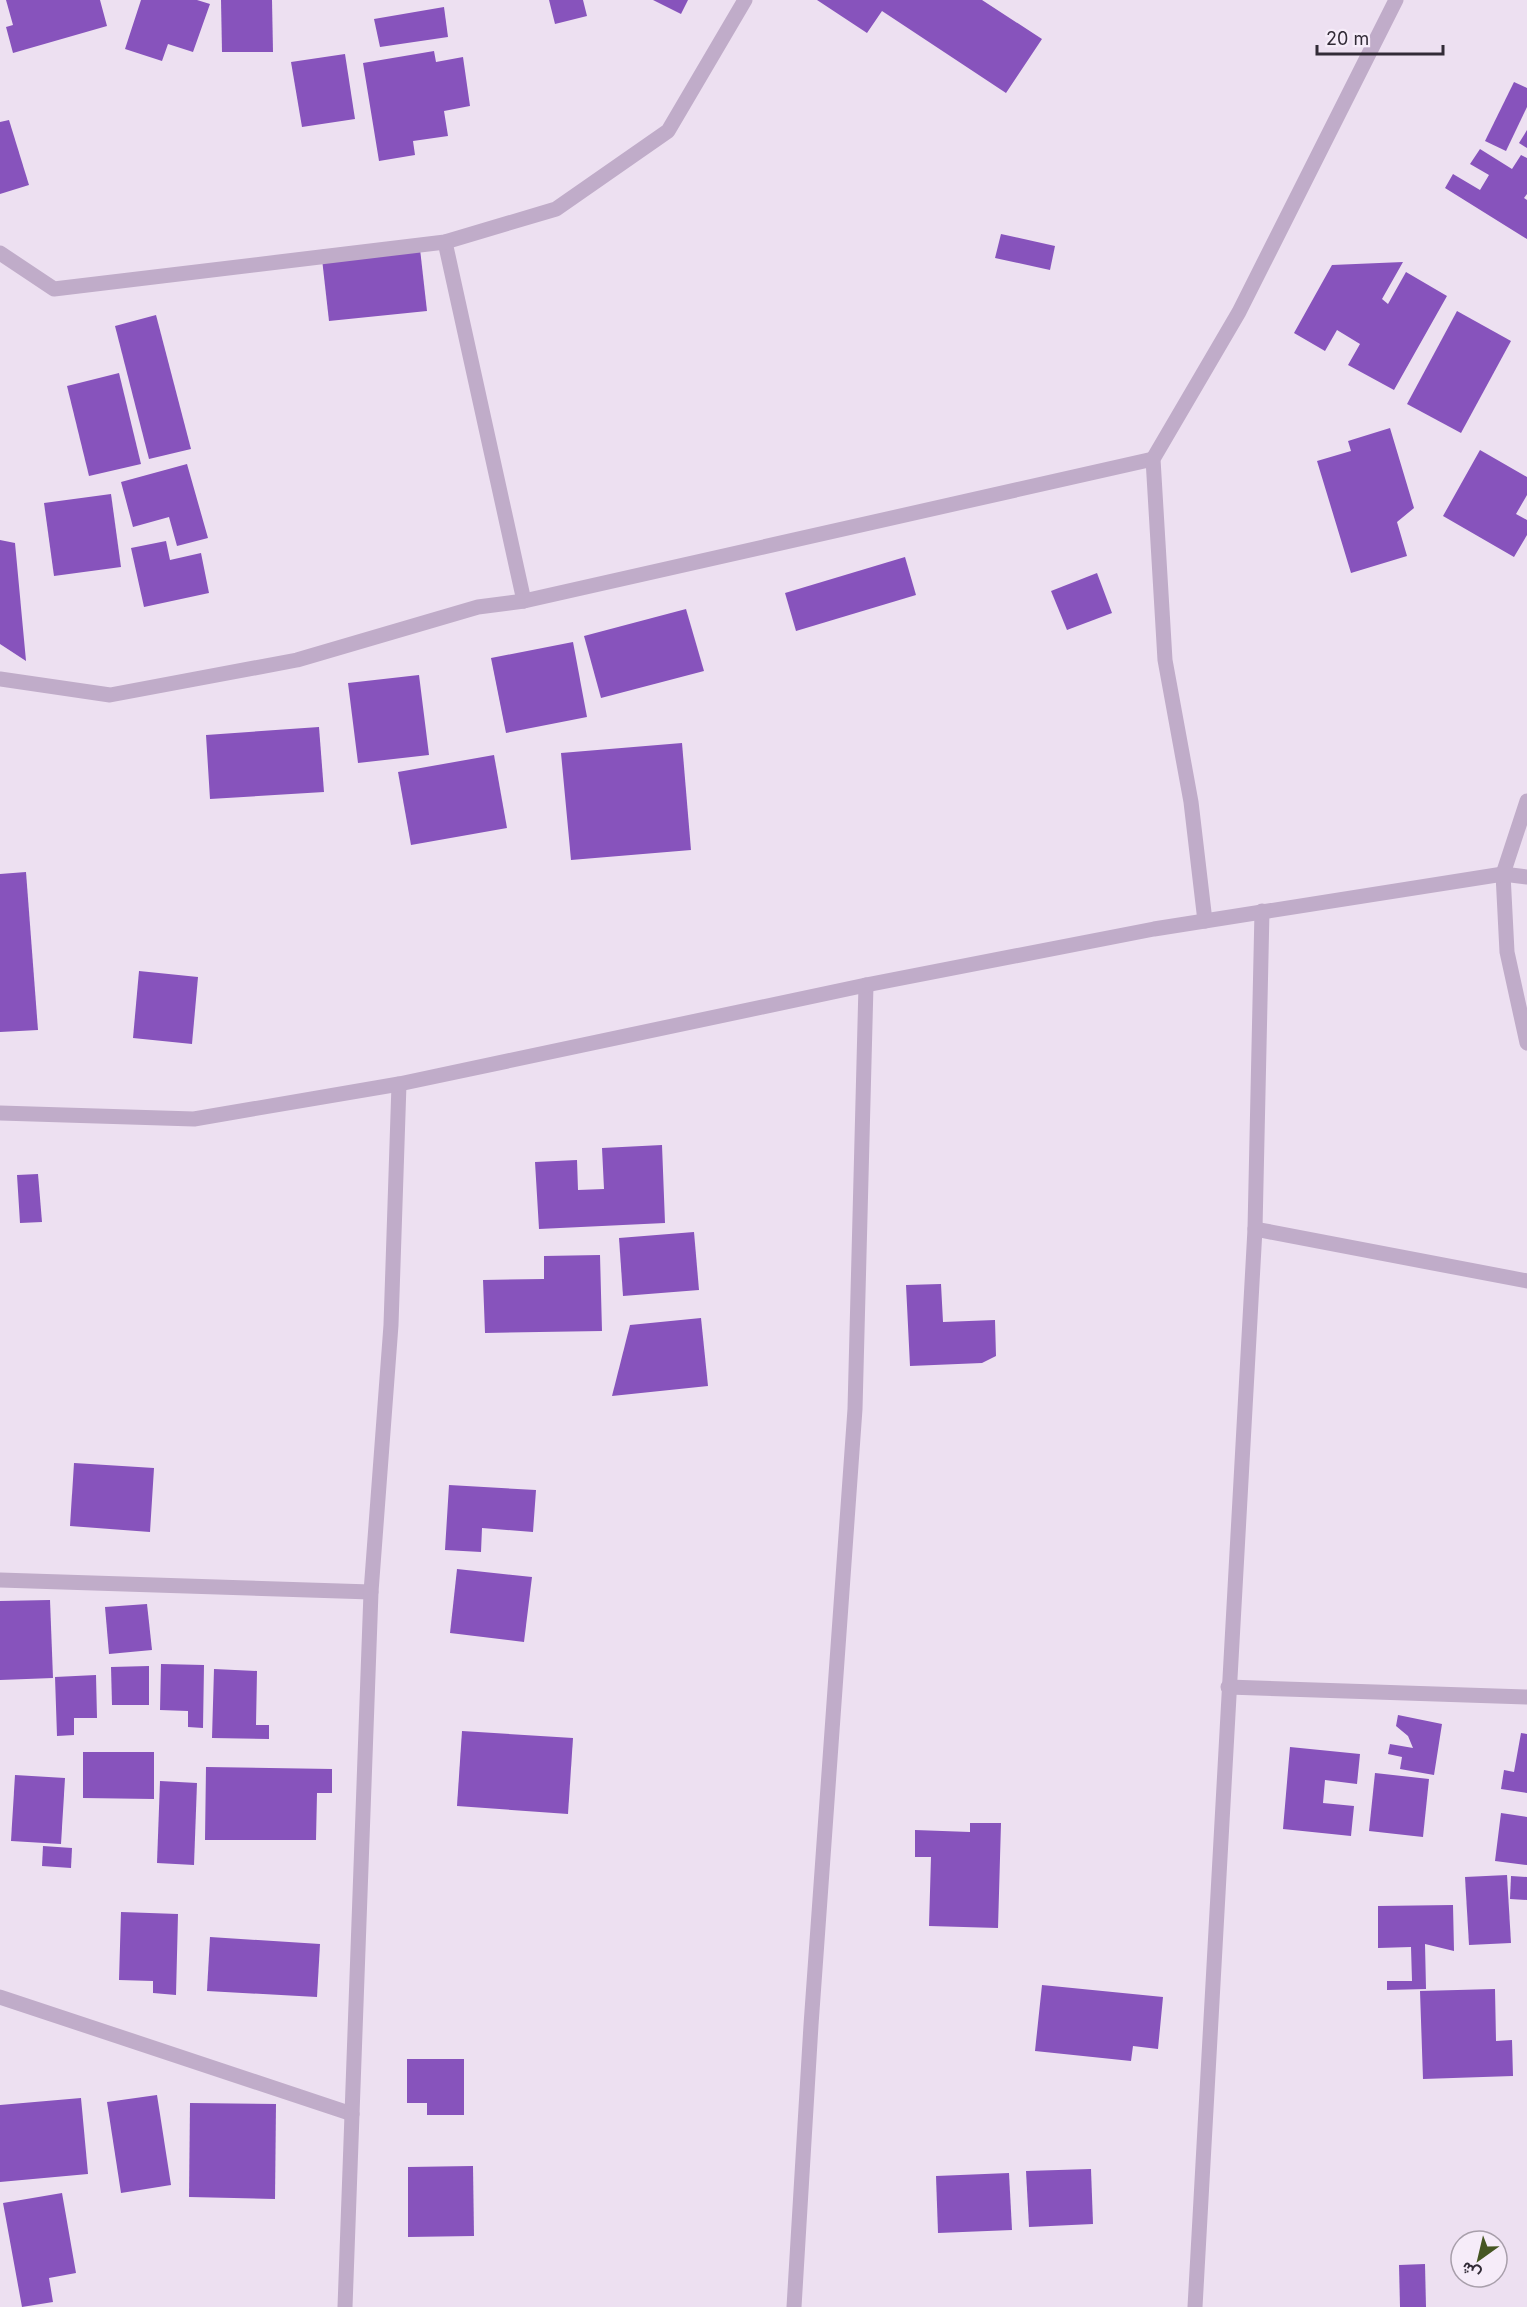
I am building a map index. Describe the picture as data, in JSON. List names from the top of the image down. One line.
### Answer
{"scale_bar":"20 m","north":"bottom left"}
